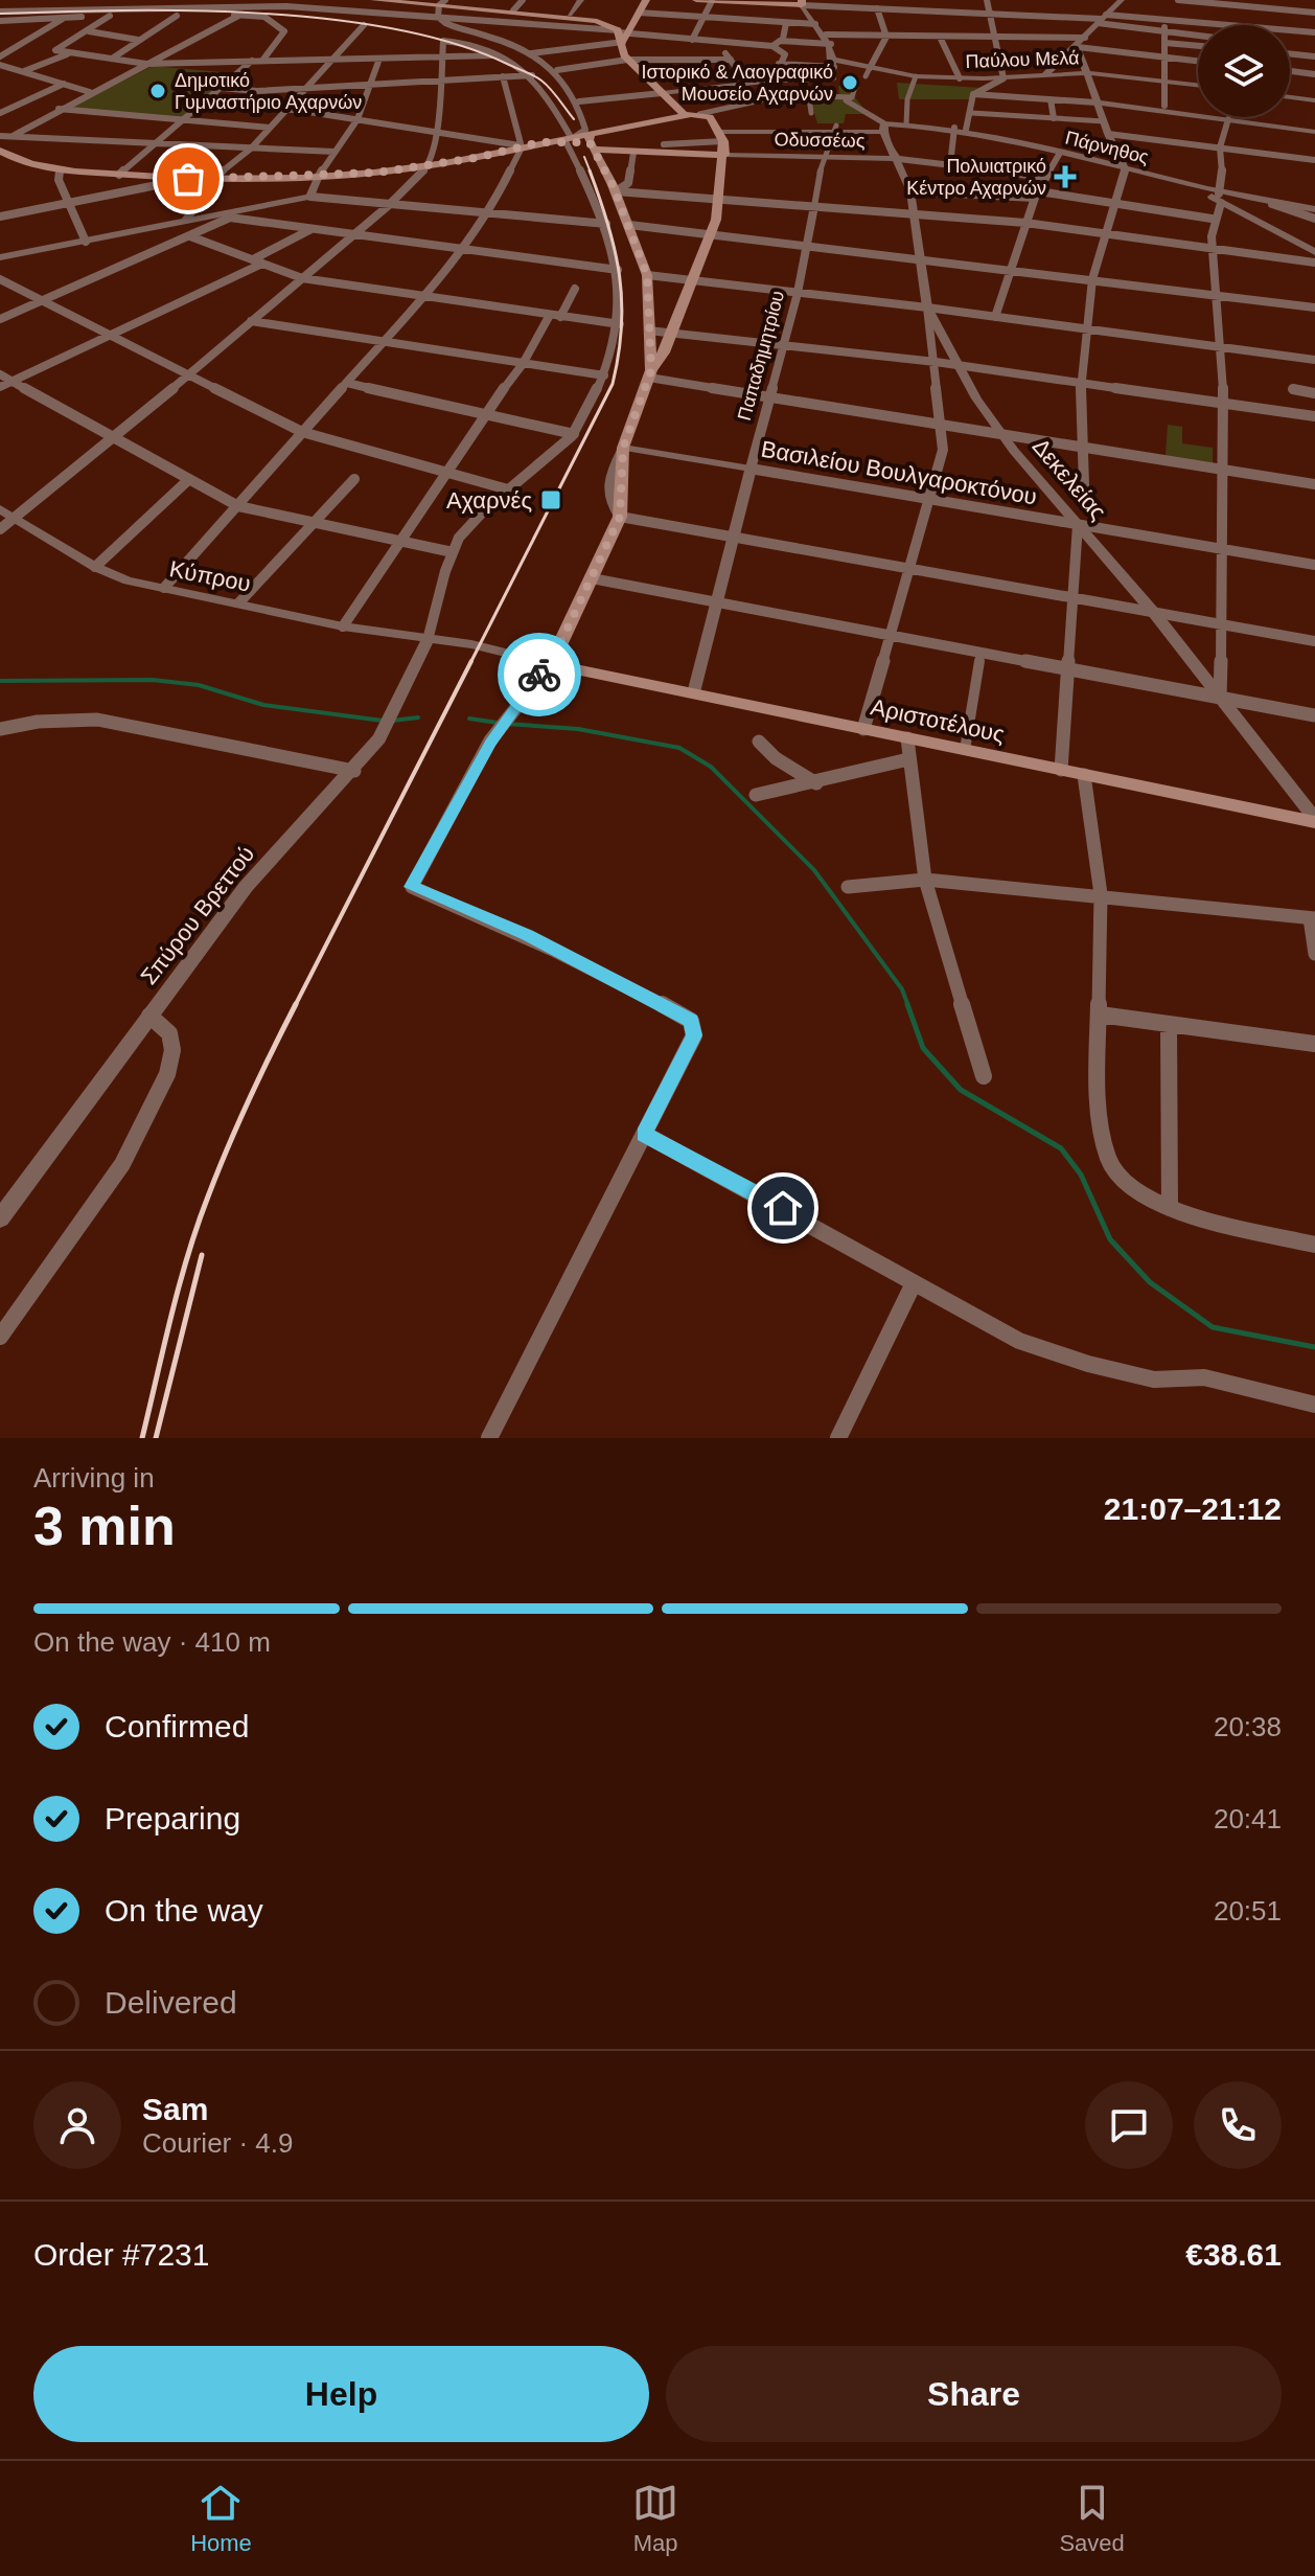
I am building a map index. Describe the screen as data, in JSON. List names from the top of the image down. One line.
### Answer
{"streets":{"main road":["Οδυσσέως","Αριστοτέλους"],"street":["Παύλου Μελά","Πάρνηθος","Παπαδημητρίου","Βασιλείου Βουλγαροκτόνου","Δεκελείας","Κύπρου","Σπύρου Βρεττού"]},"crossings":[["Οδυσσέως","Παπαδημητρίου"],["Οδυσσέως","Δεκελείας"],["Πάρνηθος","Παπαδημητρίου"],["Πάρνηθος","Δεκελείας"],["Παπαδημητρίου","Βασιλείου Βουλγαροκτόνου"],["Παπαδημητρίου","Αριστοτέλους"],["Βασιλείου Βουλγαροκτόνου","Δεκελείας"],["Δεκελείας","Αριστοτέλους"],["Κύπρου","Αριστοτέλους"],["Κύπρου","Σπύρου Βρεττού"]],"places":{"other":["Ιστορικό & Λαογραφικό Μουσείο Αχαρνών","Δημοτικό Γυμναστήριο Αχαρνών"],"health":["Πολυιατρικό Κέντρο Αχαρνών"],"transit":["Αχαρνές"]},"page":{"heading":["3 min","Arriving in","21:07–21:12"],"panel":["Sam","Courier · 4.9","Order #7231","€38.61"],"bar":"On the way · 410 m","list":[["Confirmed","20:38"],["Preparing","20:41"],["On the way","20:51"],"Delivered"],"buttons":["Help","Share"],"tabs":["Home","Map","Saved"]}}
